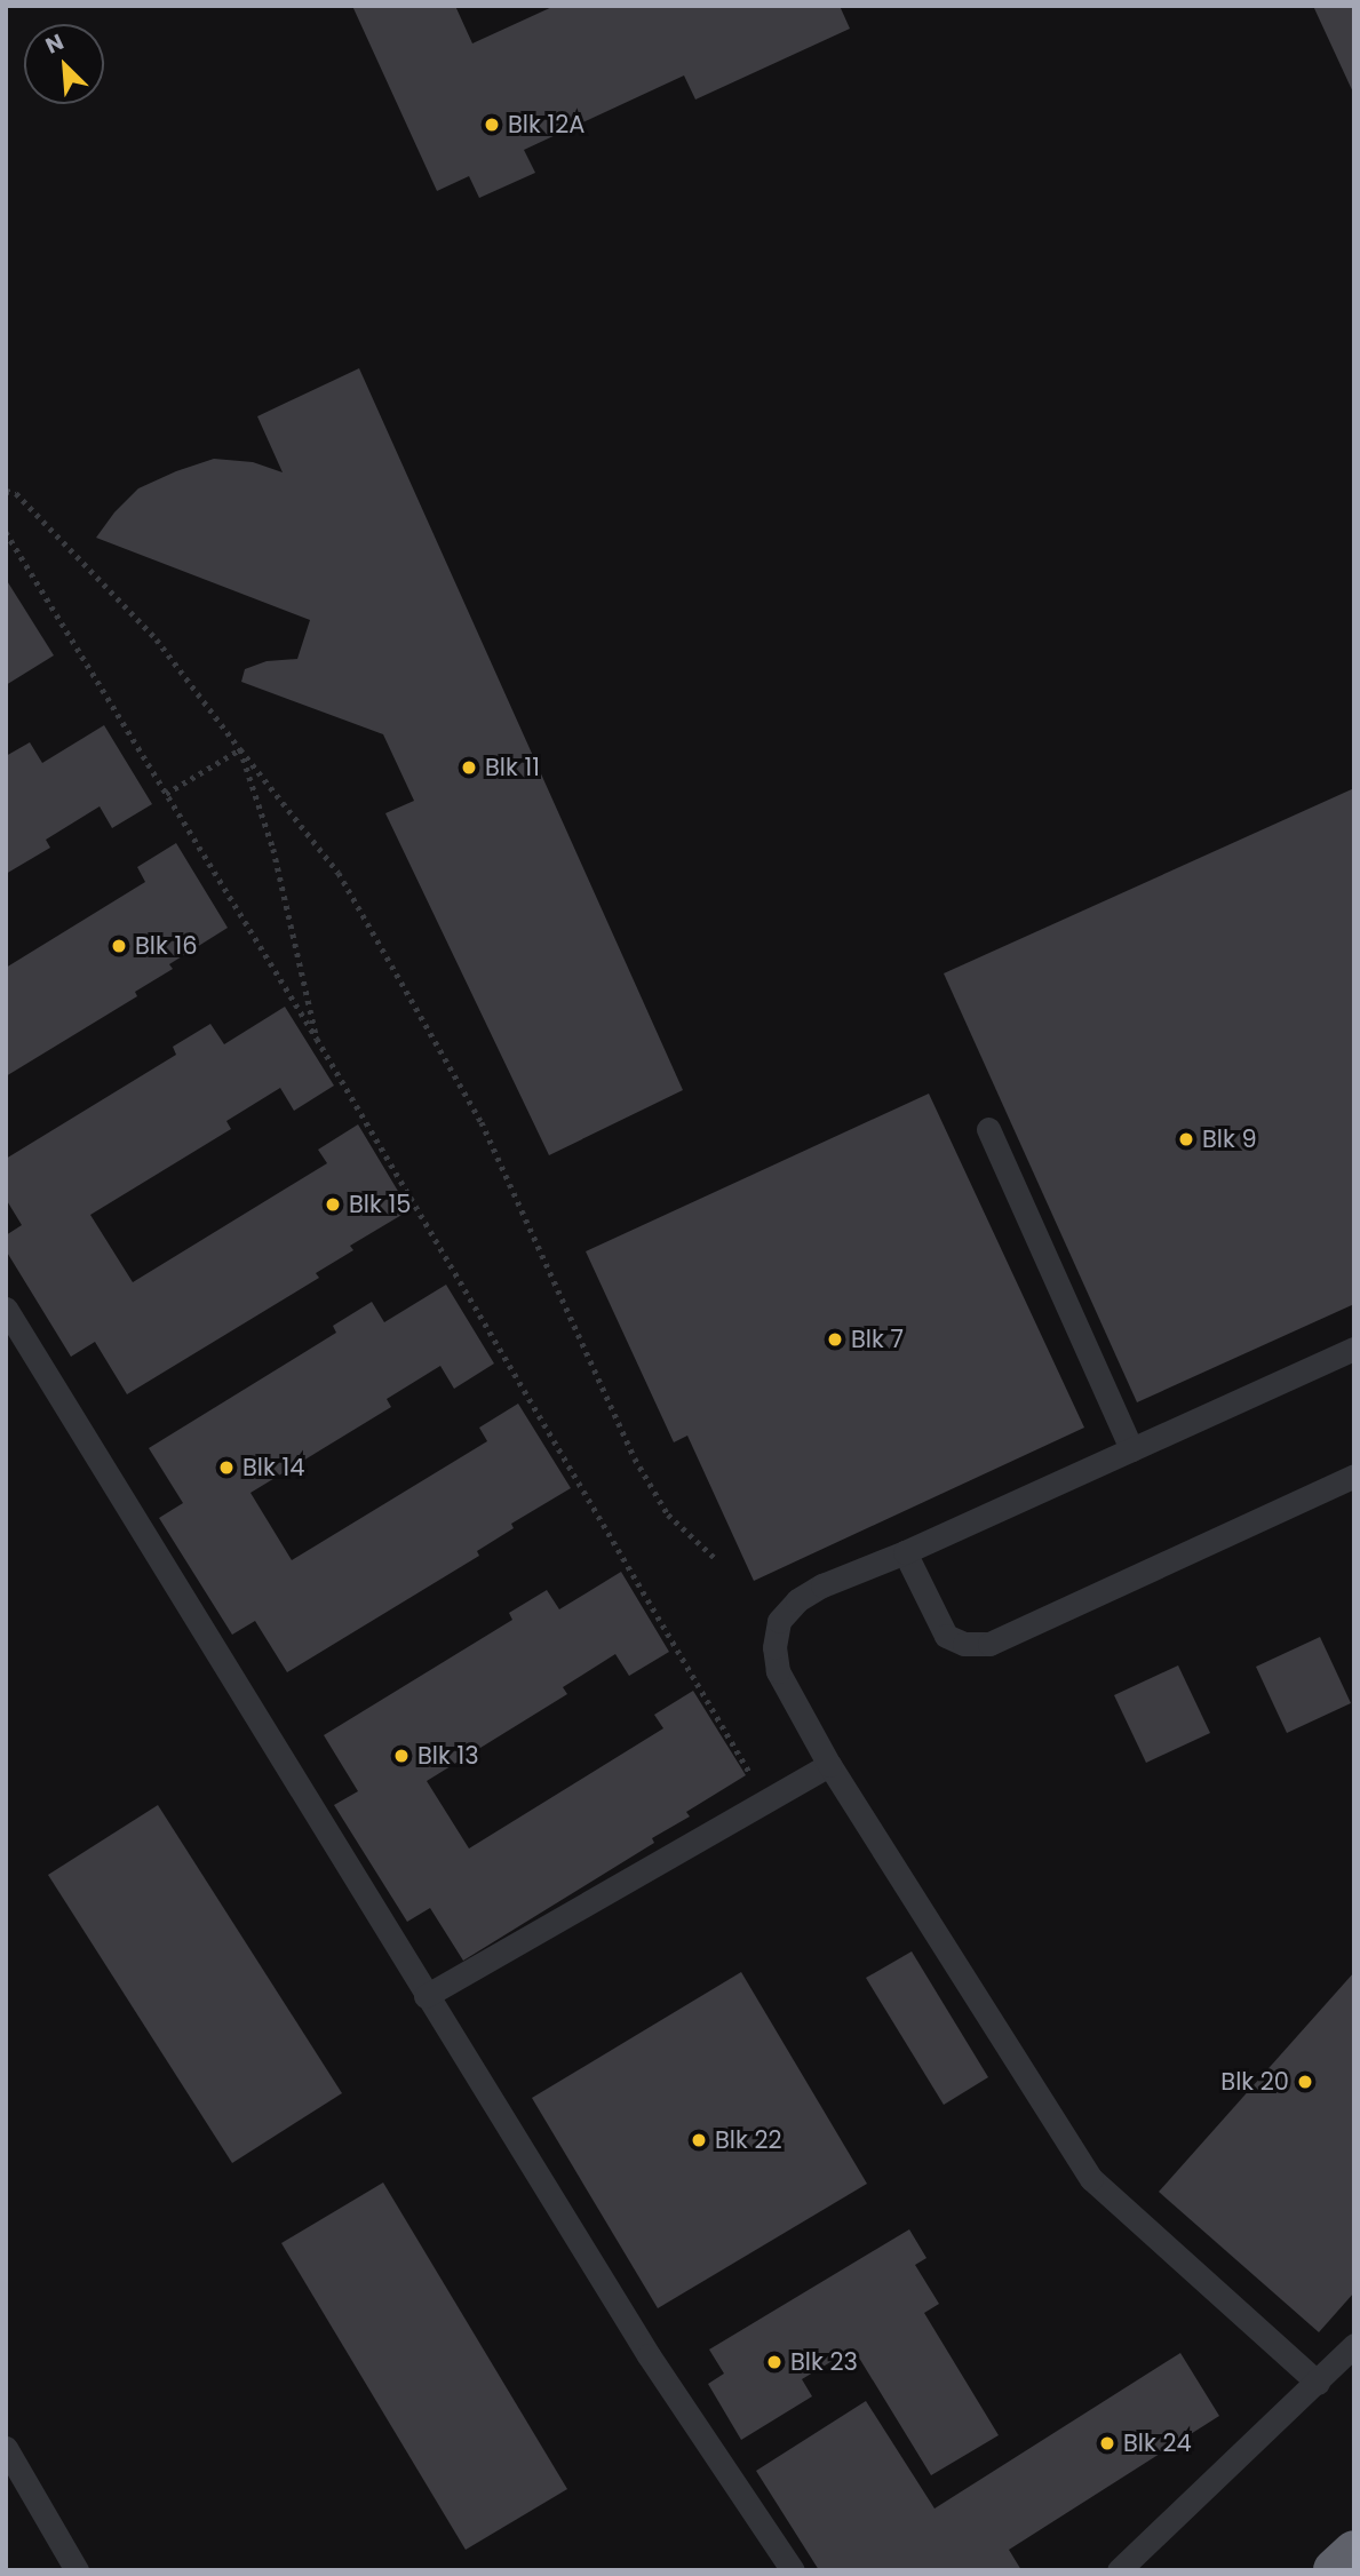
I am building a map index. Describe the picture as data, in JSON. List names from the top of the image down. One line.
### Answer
{"places":["Blk 12A","Blk 11","Blk 16","Blk 9","Blk 15","Blk 7","Blk 14","Blk 13","Blk 20","Blk 22","Blk 23","Blk 24"],"north":"top left"}
